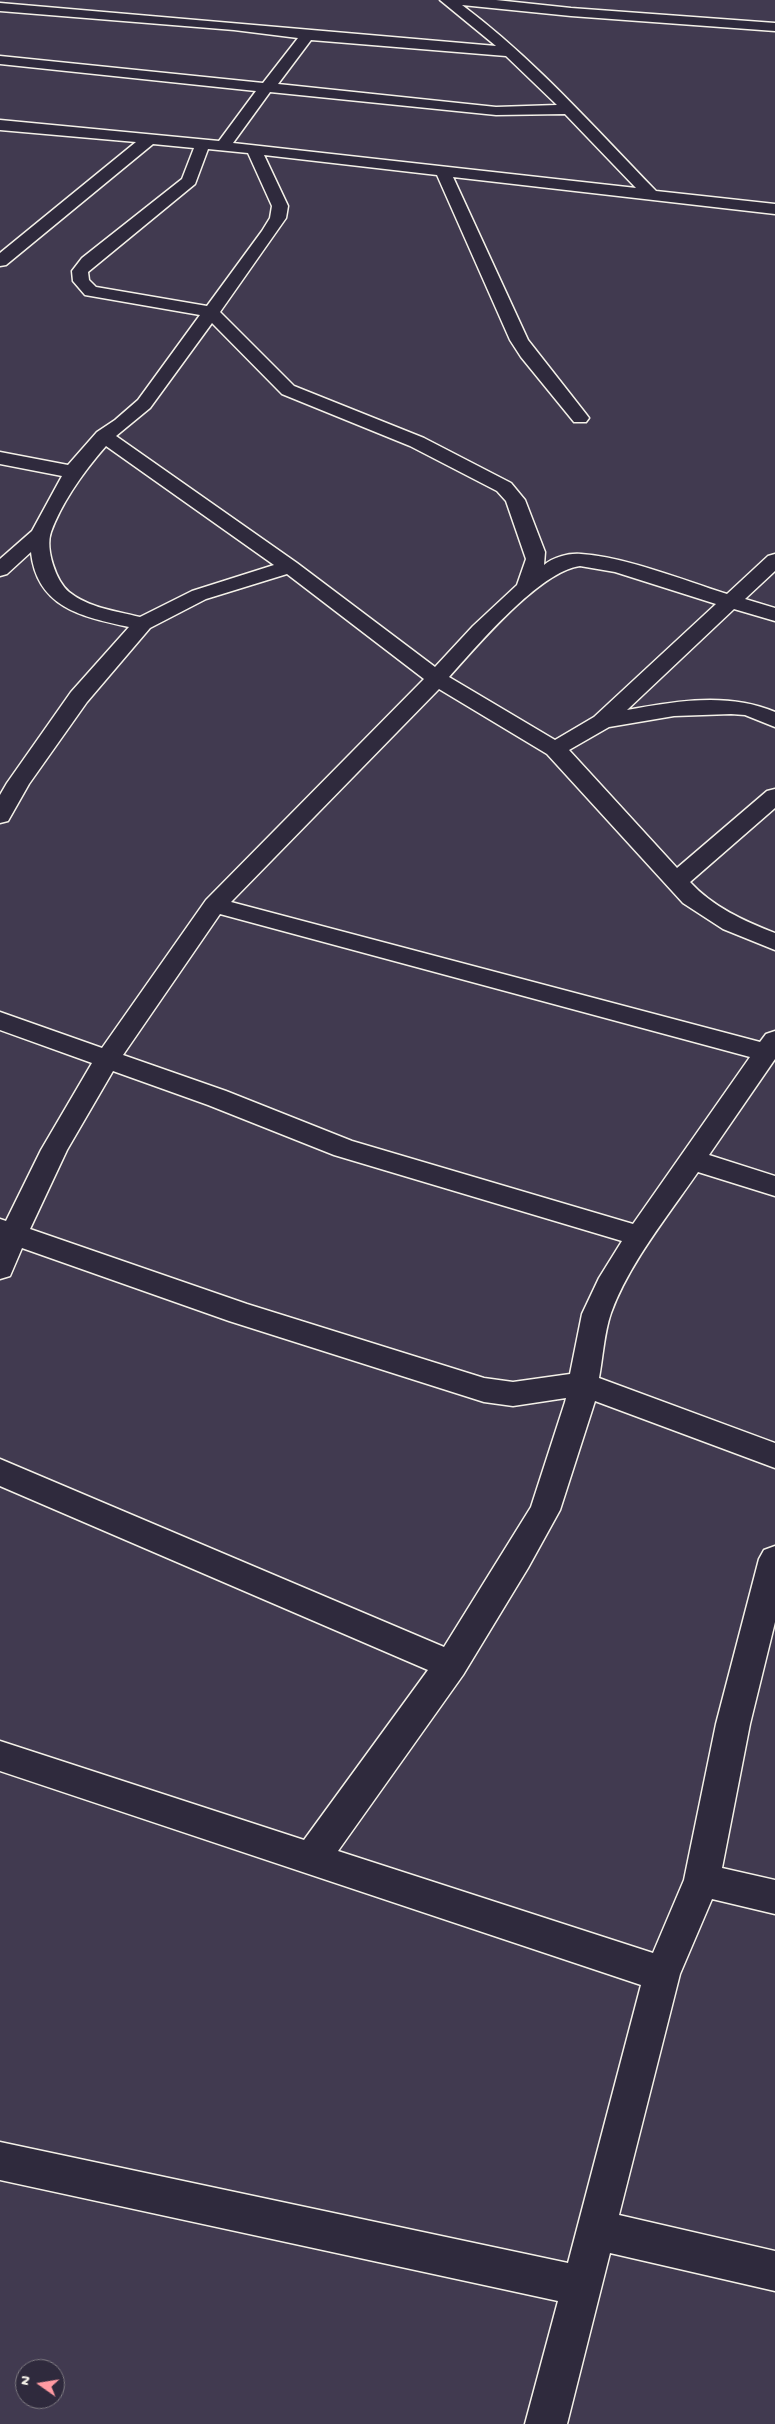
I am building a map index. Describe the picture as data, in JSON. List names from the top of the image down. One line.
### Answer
{"north":"left"}
